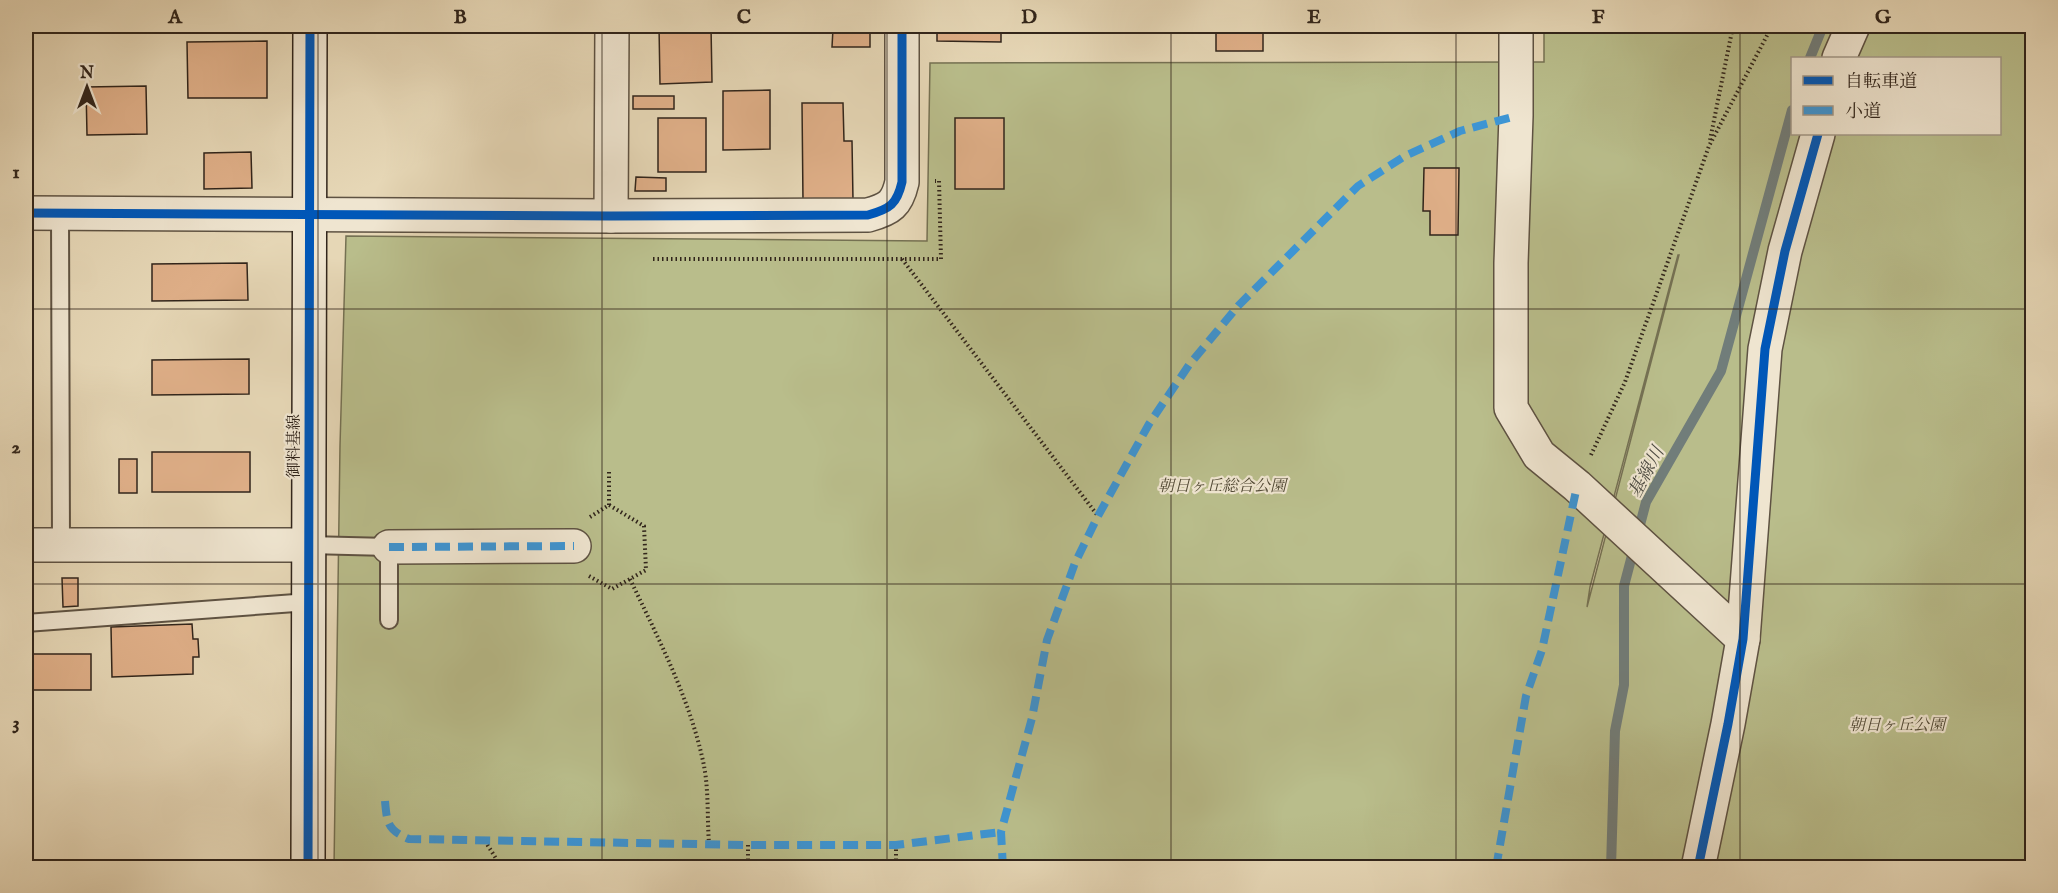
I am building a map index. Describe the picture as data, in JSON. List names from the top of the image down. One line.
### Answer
{"streets":{"street":["御料基線"]},"water":["基線川"],"parks":["朝日ヶ丘総合公園","朝日ヶ丘公園"],"legend":["自転車道","小道"],"north":"top","grid":{"columns":["A","B","C","D","E","F","G"],"rows":["1","2","3"]}}
